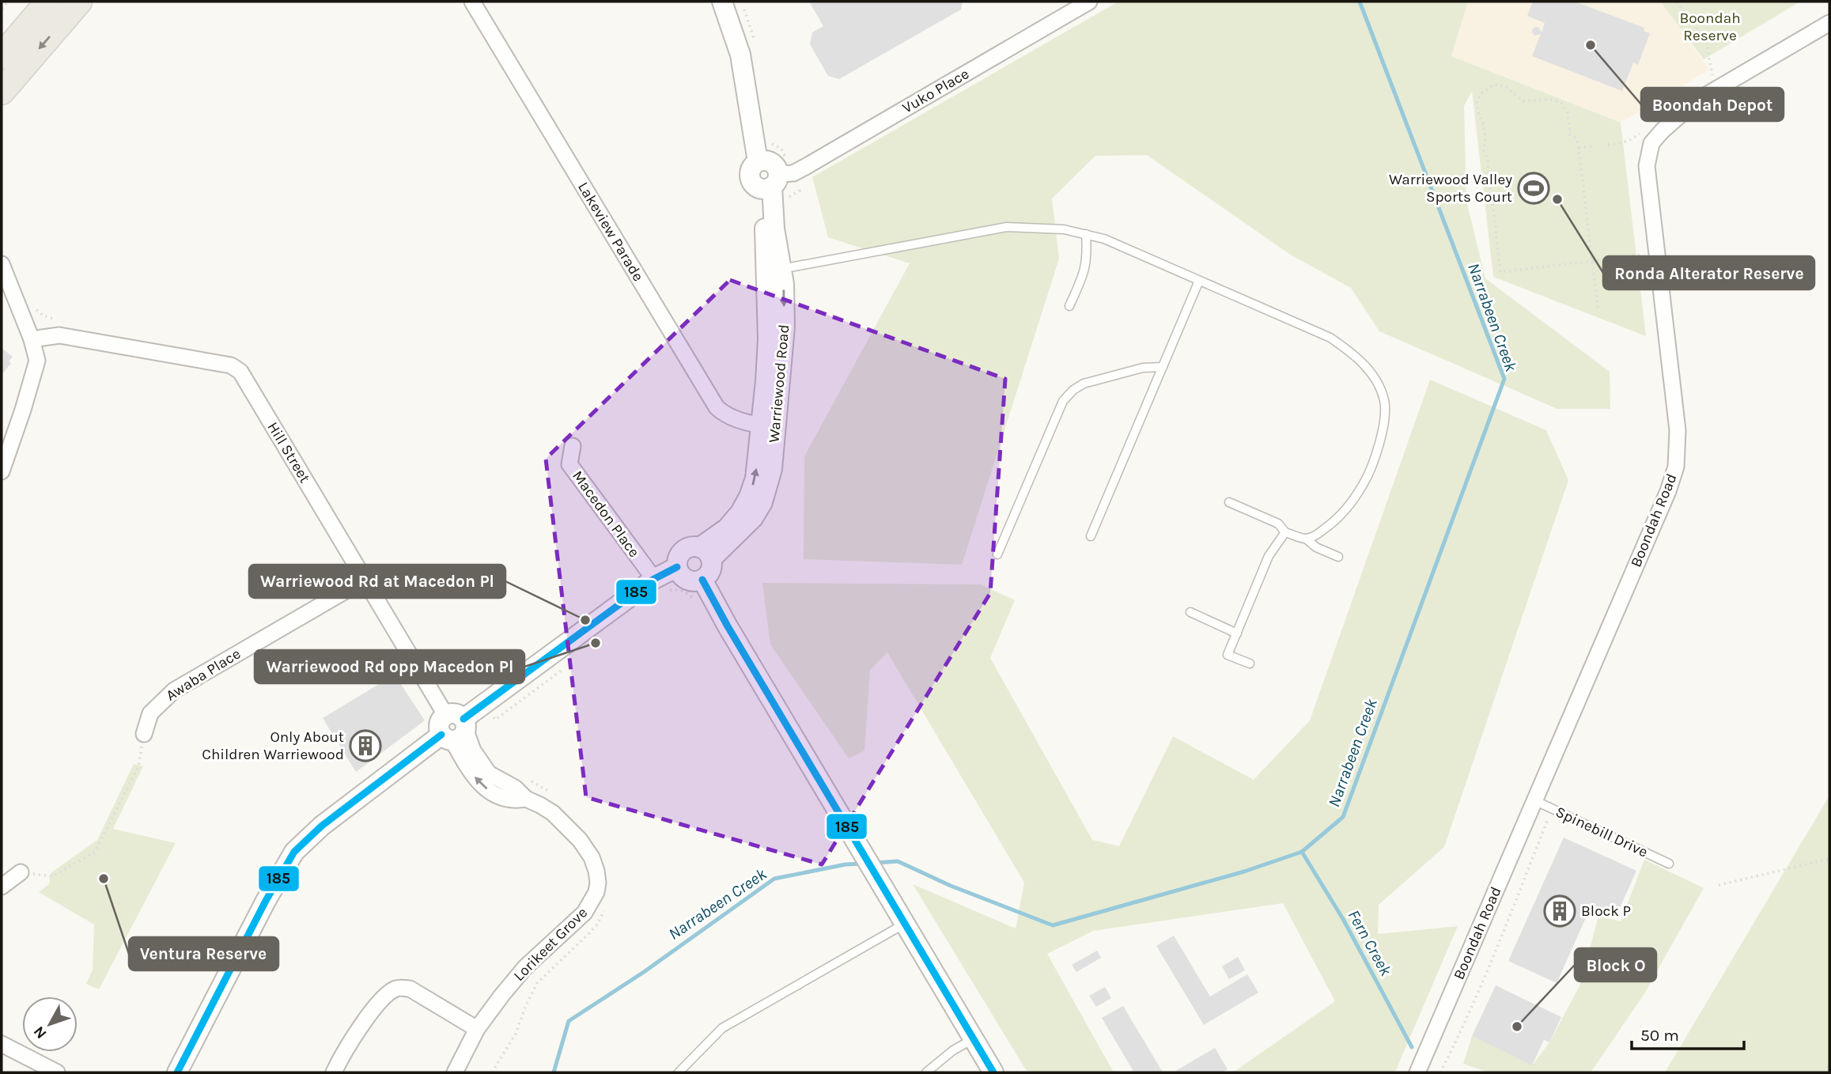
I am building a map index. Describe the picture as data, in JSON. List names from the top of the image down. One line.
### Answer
{"streets":{"street":["Vuko Place","Lakeview Parade","Warriewood Road","Hill Street","Macedon Place","Boondah Road","Awaba Place","Lorikeet Grove"],"lane":["Spinebill Drive"]},"crossings":[["Vuko Place","Warriewood Road"],["Lakeview Parade","Warriewood Road"],["Hill Street","Awaba Place"],["Hill Street","Lorikeet Grove"],["Boondah Road","Spinebill Drive"]],"water":["Narrabeen Creek","Fern Creek"],"parks":["Boondah Reserve"],"places":{"other":["Boondah Depot","Ronda Alterator Reserve","Warriewood Rd at Macedon Pl","Warriewood Rd opp Macedon Pl","Ventura Reserve","Block O"],"sports":["Warriewood Valley Sports Court"],"building":["Only About Children Warriewood","Block P"]},"lines":["transit line 185"],"scale_bar":"50 m","north":"bottom left"}
